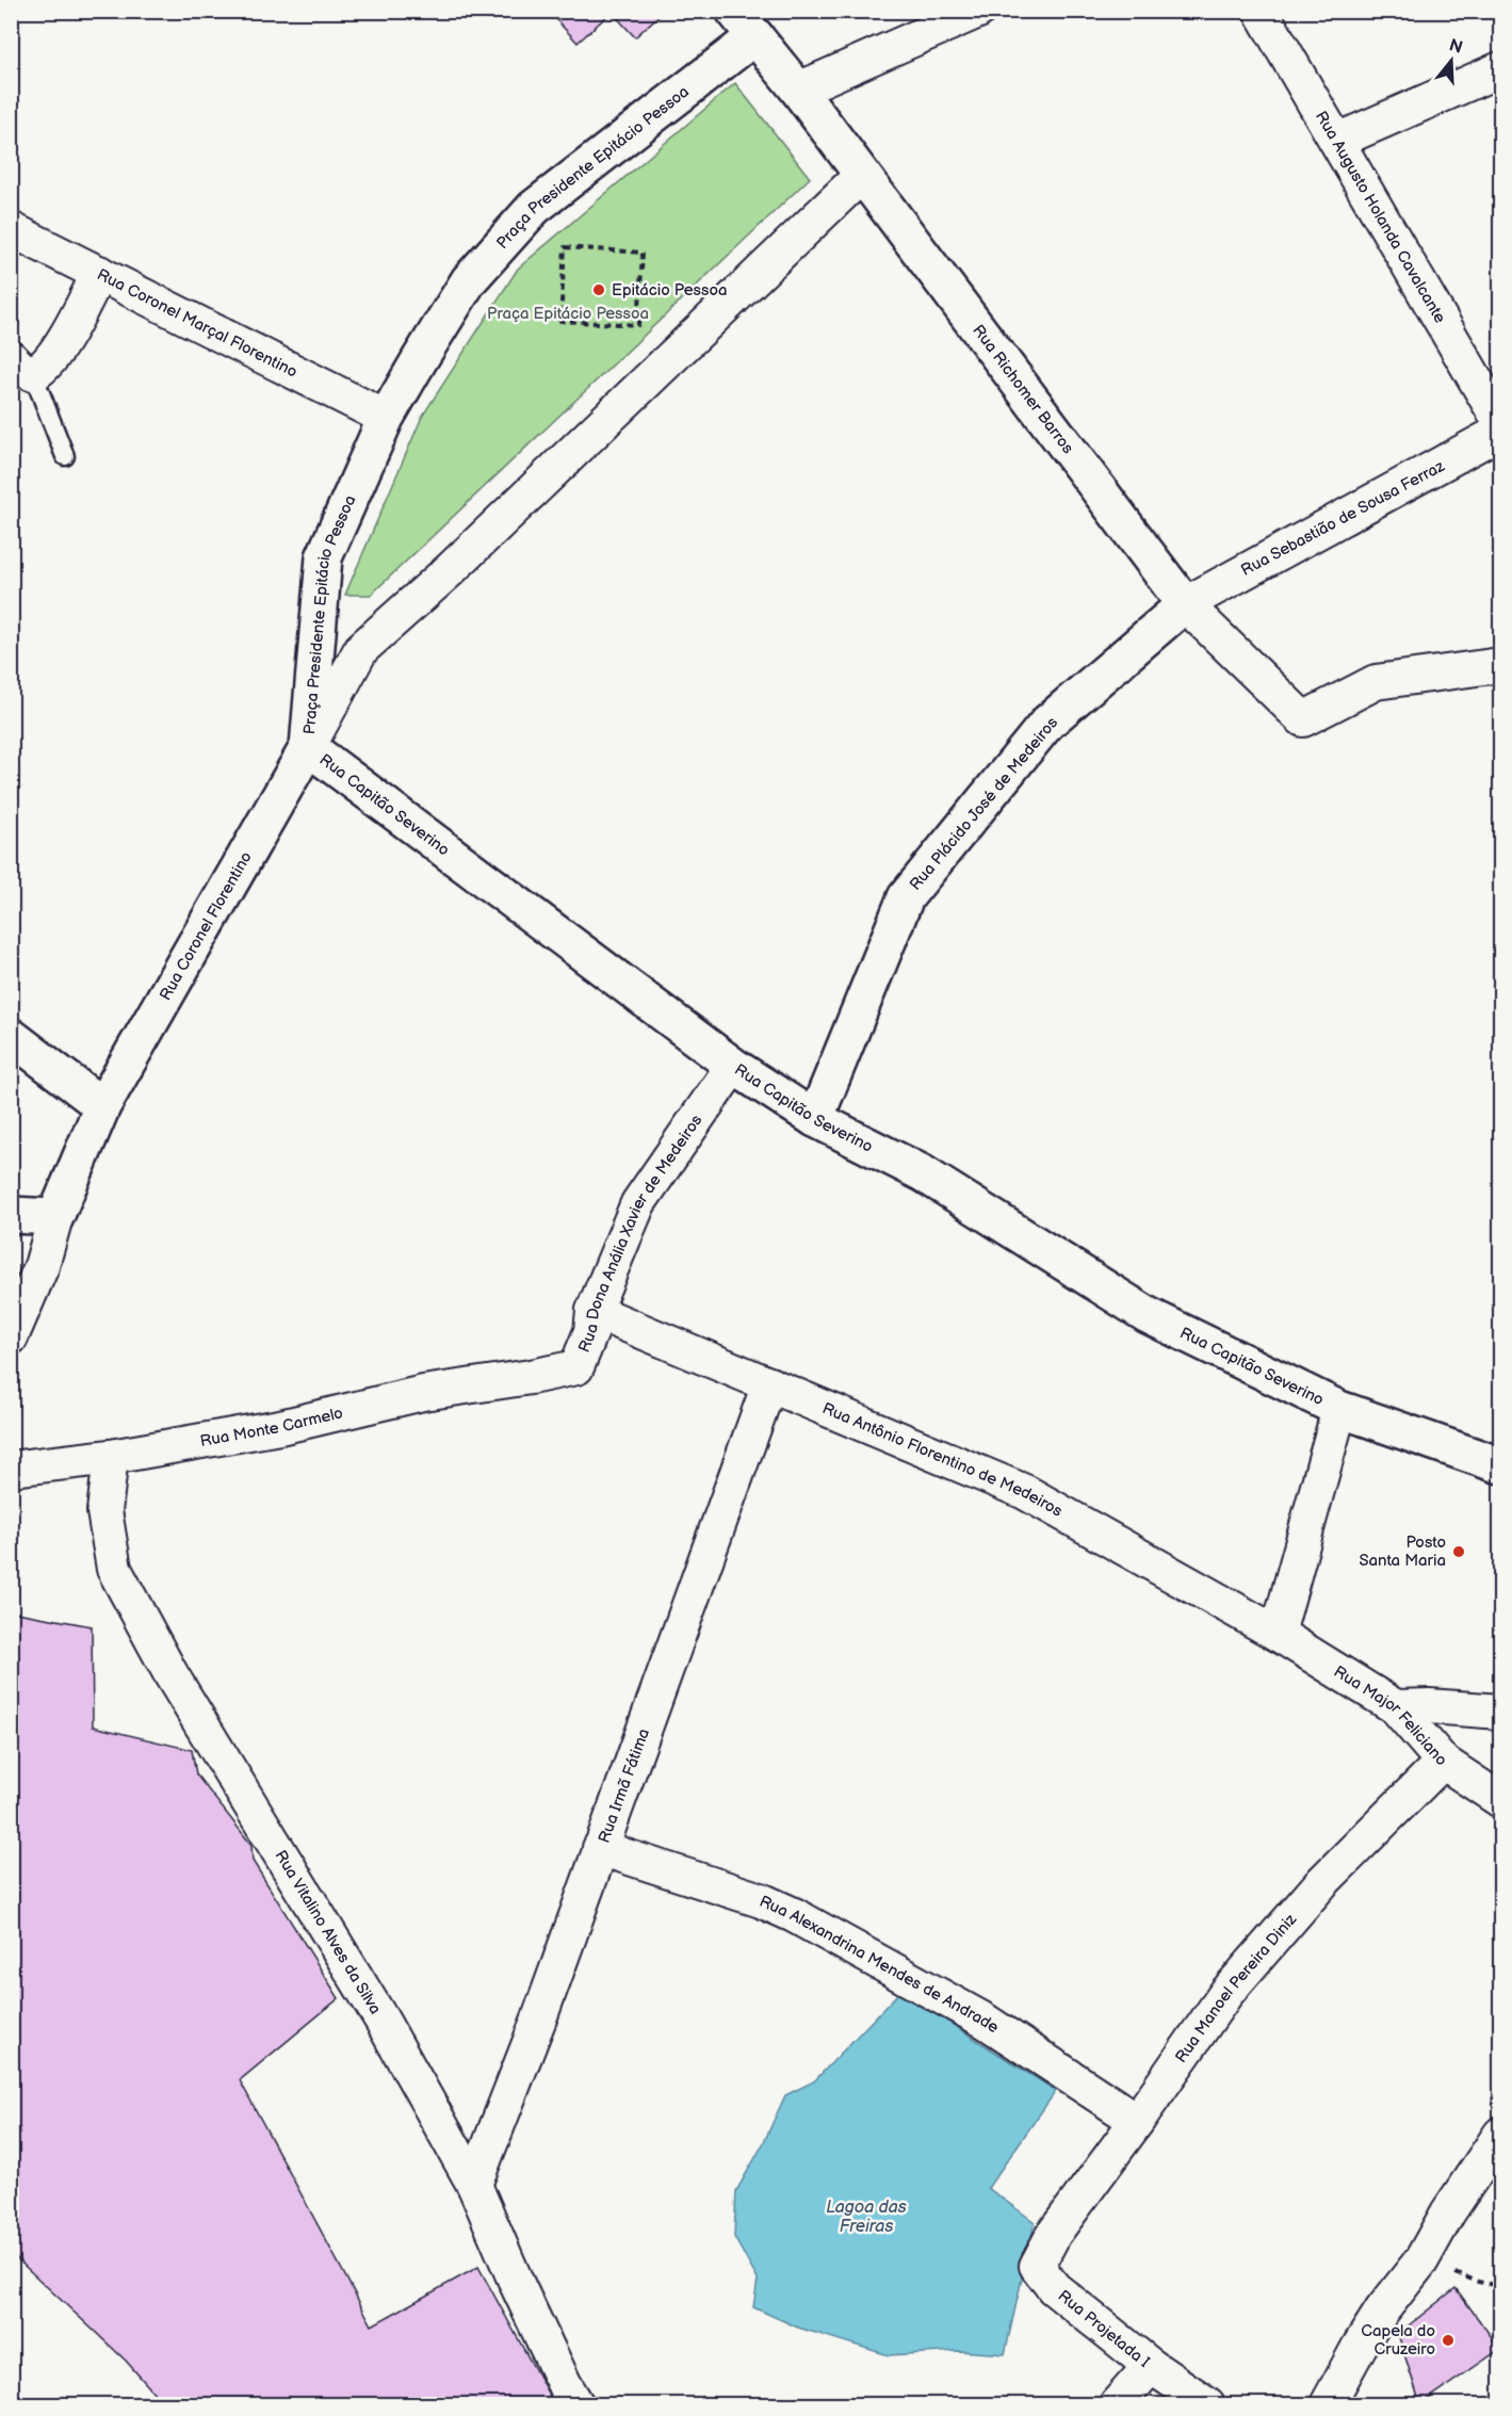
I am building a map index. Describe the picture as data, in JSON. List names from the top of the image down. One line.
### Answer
{"streets":{"main road":["Praça Presidente Epitácio Pessoa","Rua Richomer Barros","Rua Plácido José de Medeiros","Rua Capitão Severino","Rua Coronel Florentino"],"street":["Rua Augusto Holanda Cavalcante","Rua Coronel Marçal Florentino","Rua Sebastião de Sousa Ferraz","Rua Dona Anália Xavier de Medeiros","Rua Monte Carmelo","Rua Antônio Florentino de Medeiros","Rua Major Feliciano","Rua Irmã Fátima","Rua Vitalino Alves da Silva","Rua Alexandrina Mendes de Andrade","Rua Manoel Pereira Diniz","Rua Projetada I"]},"crossings":[["Praça Presidente Epitácio Pessoa","Rua Coronel Marçal Florentino"],["Praça Presidente Epitácio Pessoa","Rua Richomer Barros"],["Praça Presidente Epitácio Pessoa","Rua Capitão Severino"],["Praça Presidente Epitácio Pessoa","Rua Coronel Florentino"],["Rua Richomer Barros","Rua Sebastião de Sousa Ferraz"],["Rua Richomer Barros","Rua Plácido José de Medeiros"],["Rua Sebastião de Sousa Ferraz","Rua Plácido José de Medeiros"],["Rua Plácido José de Medeiros","Rua Capitão Severino"],["Rua Capitão Severino","Rua Coronel Florentino"],["Rua Capitão Severino","Rua Dona Anália Xavier de Medeiros"],["Rua Dona Anália Xavier de Medeiros","Rua Monte Carmelo"],["Rua Dona Anália Xavier de Medeiros","Rua Antônio Florentino de Medeiros"],["Rua Monte Carmelo","Rua Vitalino Alves da Silva"],["Rua Antônio Florentino de Medeiros","Rua Major Feliciano"],["Rua Antônio Florentino de Medeiros","Rua Irmã Fátima"],["Rua Major Feliciano","Rua Manoel Pereira Diniz"],["Rua Irmã Fátima","Rua Vitalino Alves da Silva"],["Rua Irmã Fátima","Rua Alexandrina Mendes de Andrade"],["Rua Alexandrina Mendes de Andrade","Rua Manoel Pereira Diniz"],["Rua Manoel Pereira Diniz","Rua Projetada I"]],"water":["Lagoa das Freiras"],"parks":["Praça Epitácio Pessoa"],"places":["Epitácio Pessoa","Posto Santa Maria","Capela do Cruzeiro"],"north":"top"}
